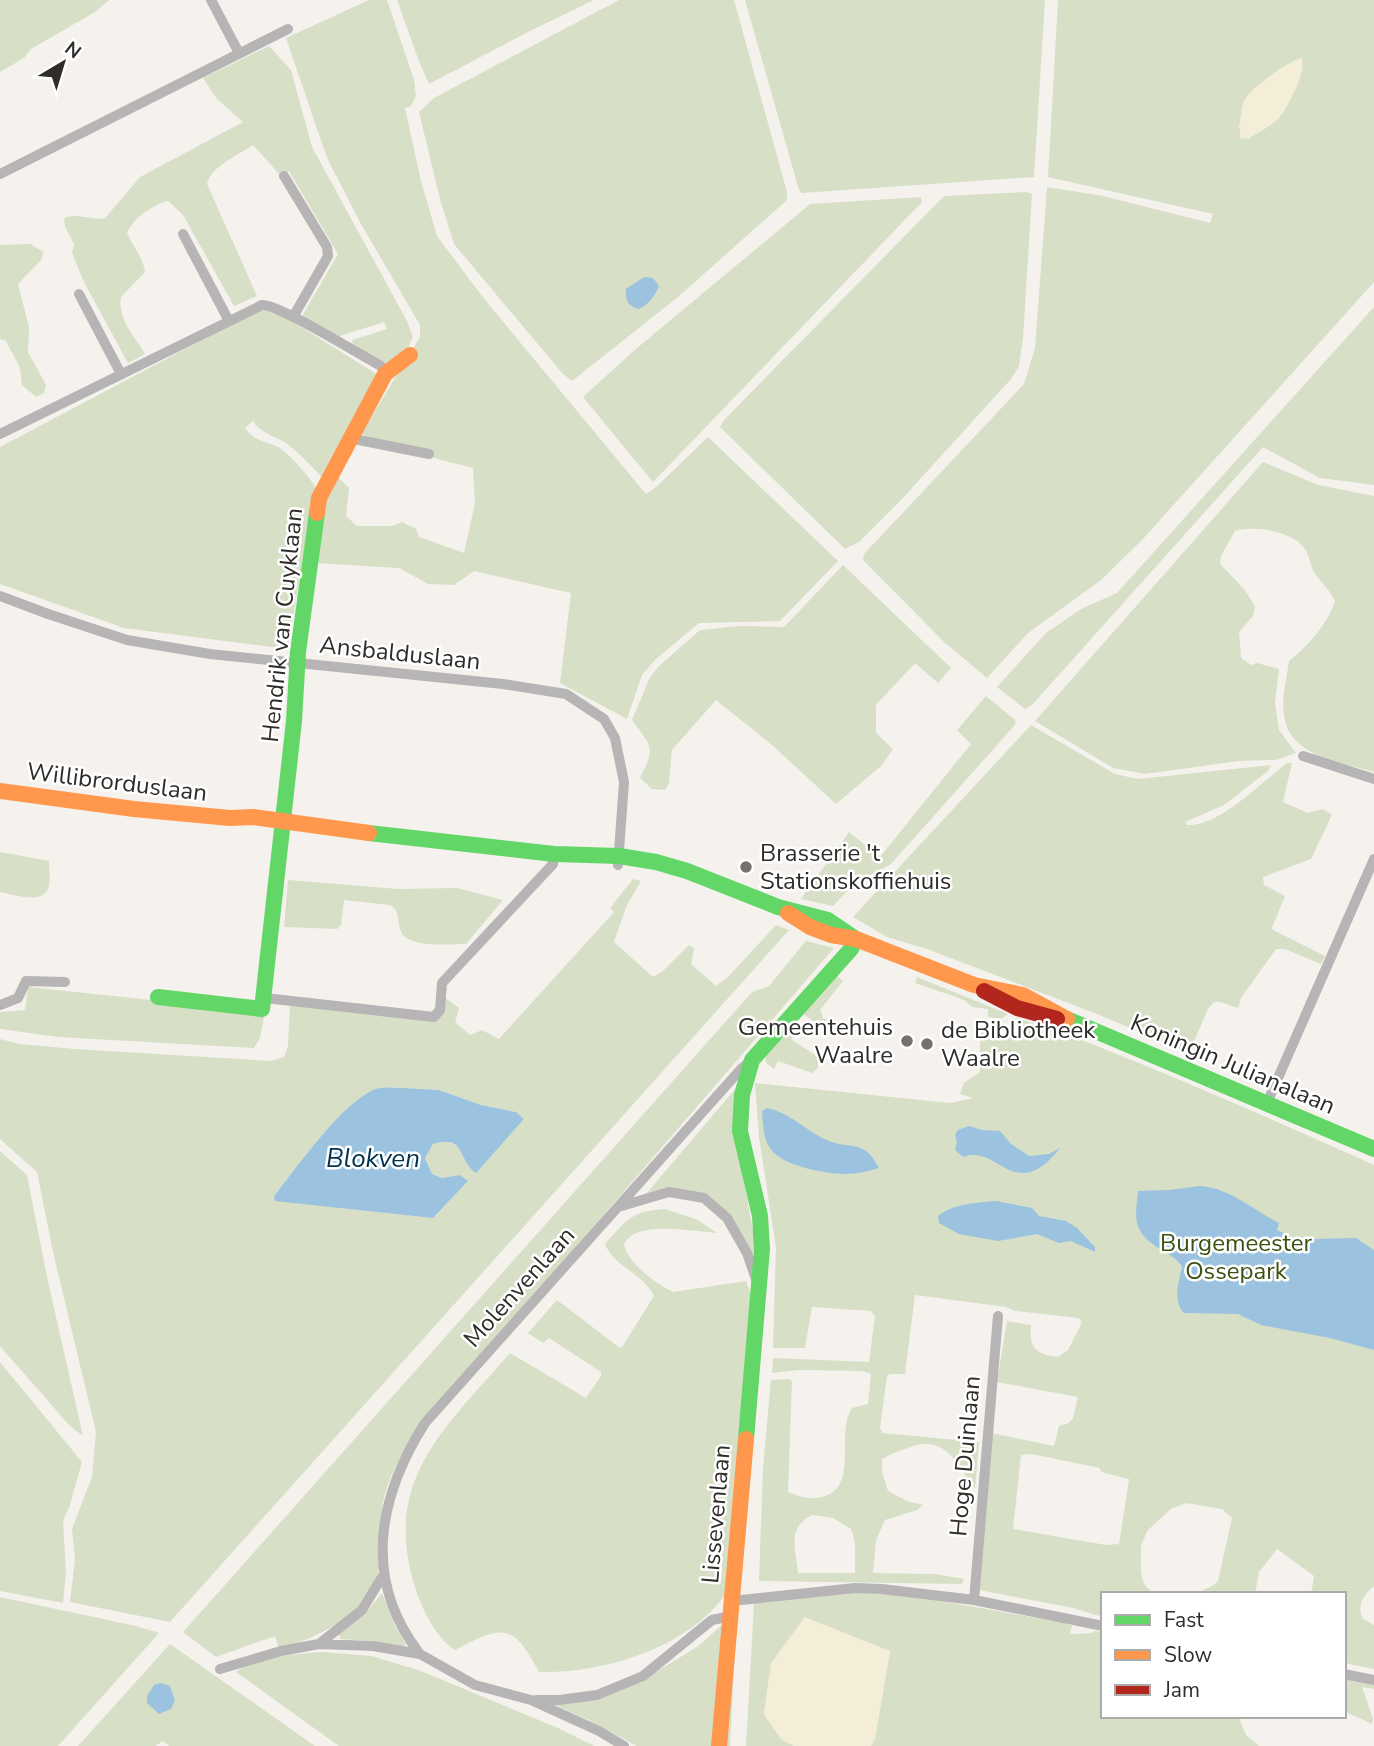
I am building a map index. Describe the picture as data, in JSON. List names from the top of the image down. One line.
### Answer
{"streets":{"street":["Hendrik van Cuyklaan","Ansbalduslaan","Willibrorduslaan","Koningin Julianalaan","Molenvenlaan","Hoge Duinlaan","Lissevenlaan"]},"crossings":[["Hendrik van Cuyklaan","Ansbalduslaan"],["Hendrik van Cuyklaan","Willibrorduslaan"],["Ansbalduslaan","Willibrorduslaan"],["Willibrorduslaan","Koningin Julianalaan"],["Willibrorduslaan","Lissevenlaan"],["Koningin Julianalaan","Lissevenlaan"],["Molenvenlaan","Lissevenlaan"]],"water":["Blokven"],"parks":["Burgemeester Ossepark"],"places":["Brasserie 't Stationskoffiehuis","Gemeentehuis Waalre","de Bibliotheek Waalre"],"legend":["Fast","Slow","Jam"],"north":"top right"}
